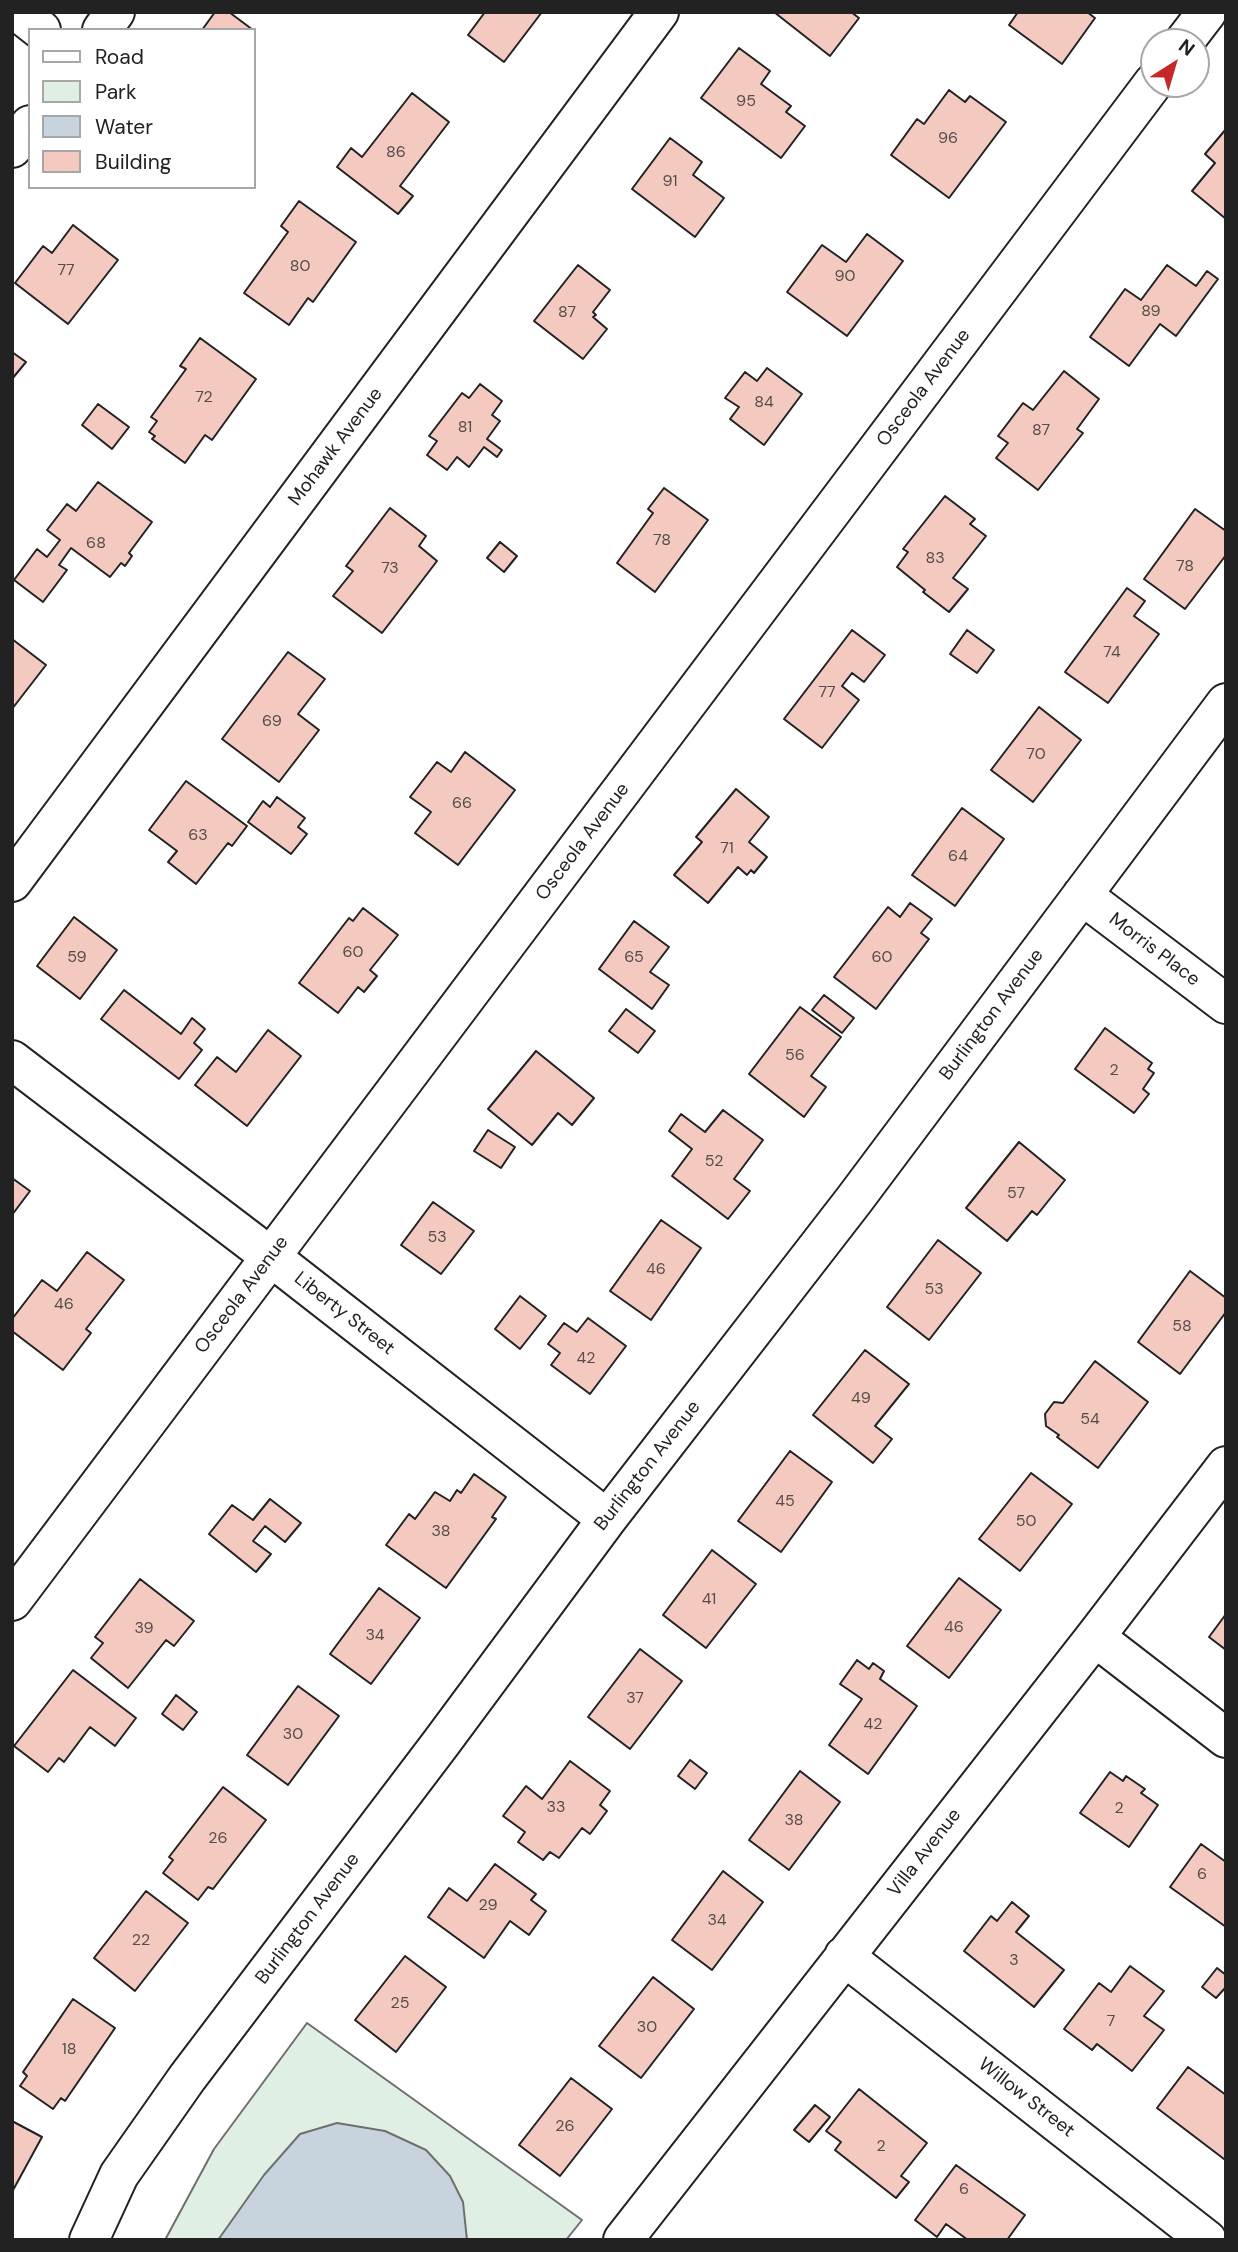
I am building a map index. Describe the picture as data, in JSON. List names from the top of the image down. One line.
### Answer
{"streets":{"street":["Osceola Avenue","Mohawk Avenue","Morris Place","Burlington Avenue","Liberty Street","Villa Avenue","Willow Street"]},"crossings":[["Osceola Avenue","Liberty Street"],["Morris Place","Burlington Avenue"],["Burlington Avenue","Liberty Street"],["Villa Avenue","Willow Street"]],"house_numbers":["95","96","86","91","80","77","90","89","87","72","84","81","87","78","68","83","78","73","74","77","69","70","66","63","71","64","60","59","65","60","56","2","52","57","53","46","53","46","58","42","49","54","45","50","38","41","46","39","34","37","42","30","33","2","38","26","6","29","34","22","3","25","7","30","18","26","2","6"],"legend":["Road","Park","Water","Building"],"north":"top right"}
